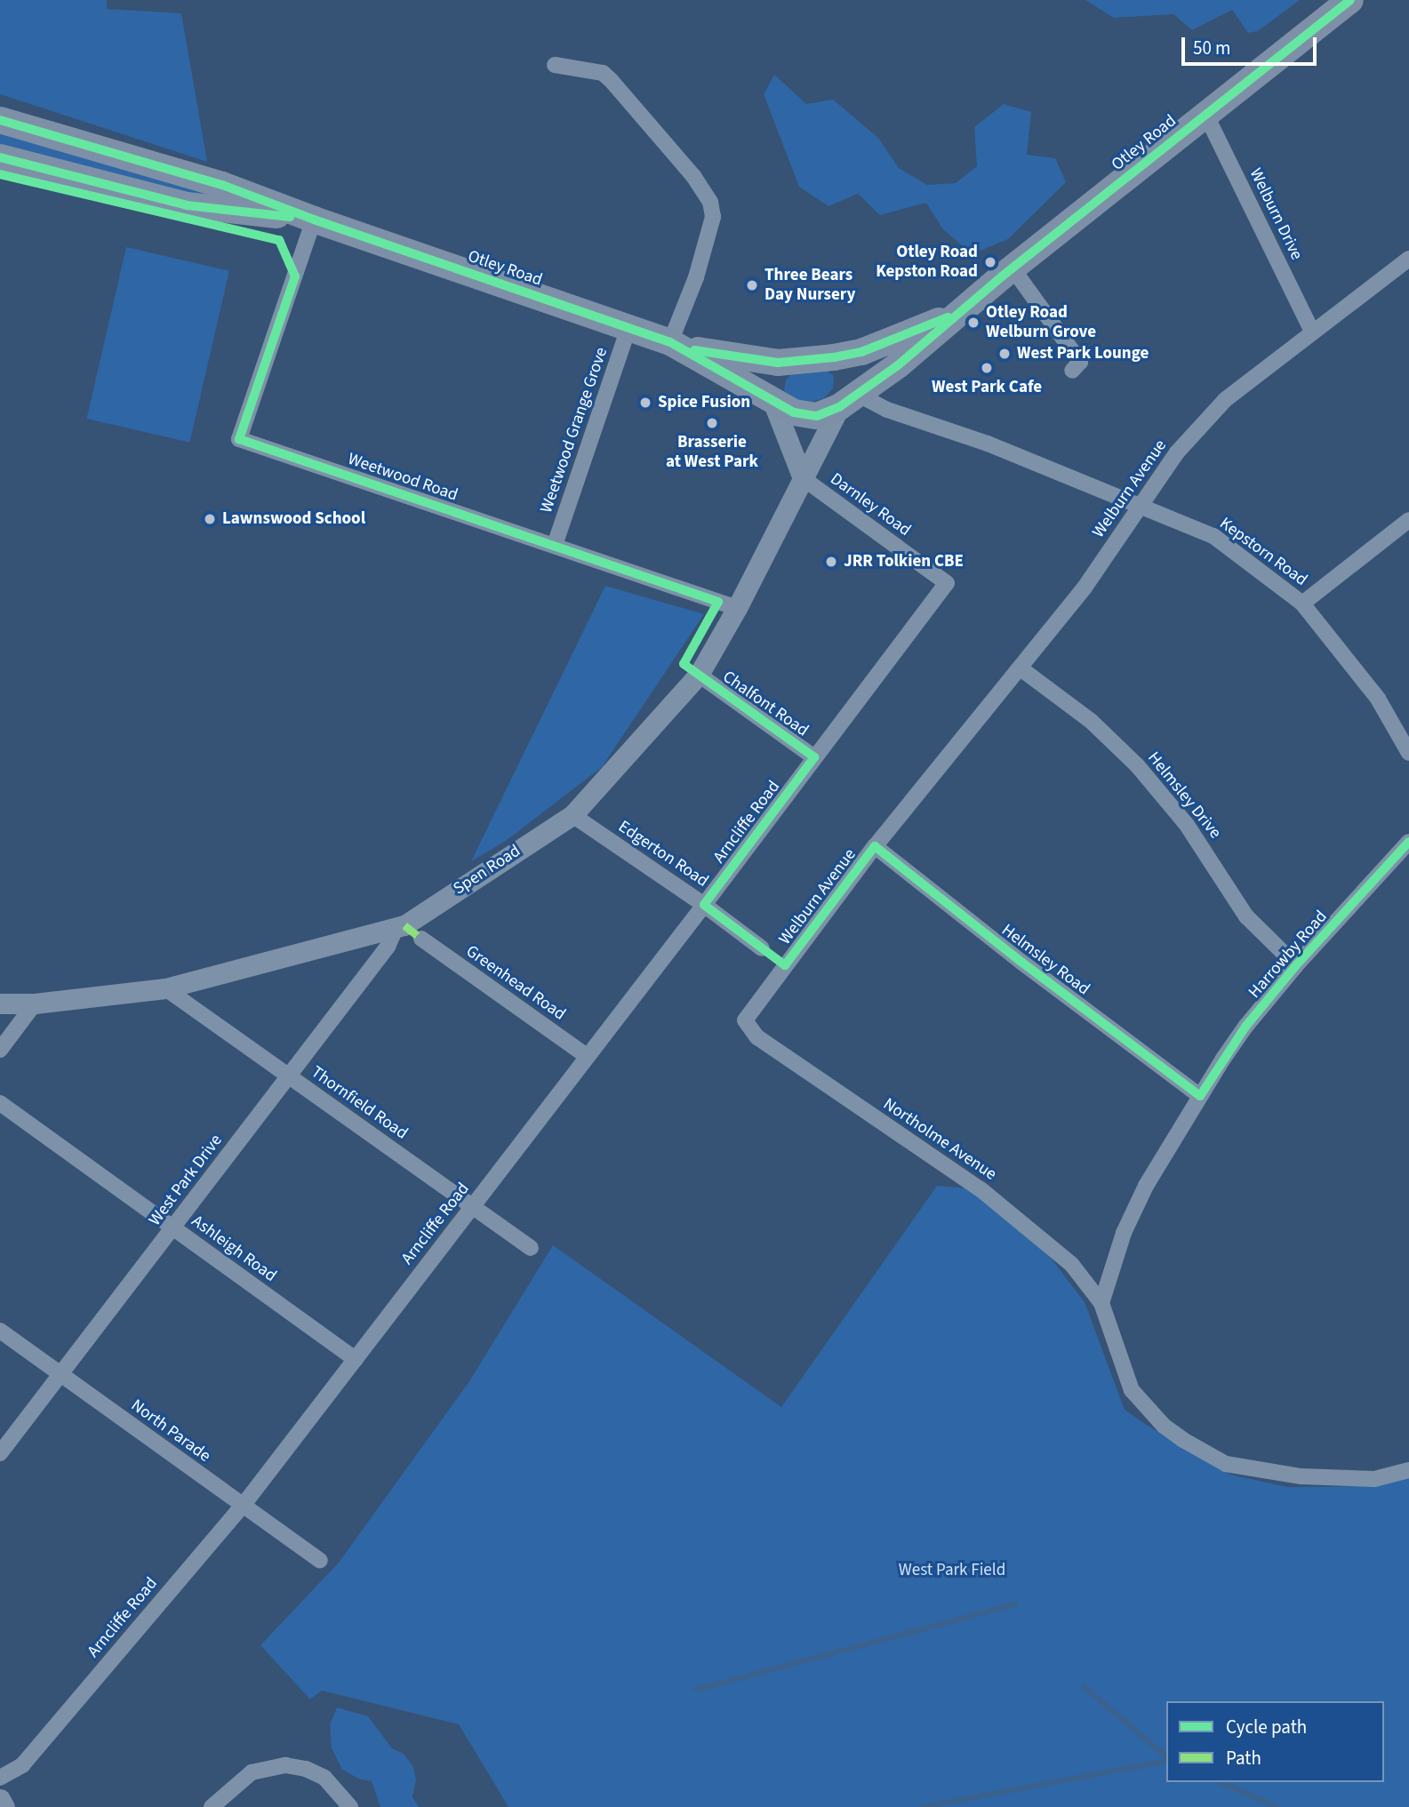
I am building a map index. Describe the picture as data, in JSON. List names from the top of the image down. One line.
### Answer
{"streets":{"highway":["Otley Road"],"street":["Welburn Drive","Weetwood Grange Grove","Weetwood Road","Welburn Avenue","Darnley Road","Kepstorn Road","Chalfont Road","Helmsley Drive","Arncliffe Road","Edgerton Road","Spen Road","Harrowby Road","Helmsley Road","Greenhead Road","Thornfield Road","Northolme Avenue","West Park Drive","Ashleigh Road","North Parade"]},"crossings":[["Otley Road","Welburn Drive"],["Otley Road","Weetwood Grange Grove"],["Otley Road","Weetwood Road"],["Otley Road","Kepstorn Road"],["Otley Road","Spen Road"],["Welburn Drive","Welburn Avenue"],["Weetwood Grange Grove","Weetwood Road"],["Weetwood Road","Spen Road"],["Welburn Avenue","Kepstorn Road"],["Welburn Avenue","Helmsley Drive"],["Welburn Avenue","Helmsley Road"],["Welburn Avenue","Northolme Avenue"],["Darnley Road","Arncliffe Road"],["Darnley Road","Spen Road"],["Kepstorn Road","Spen Road"],["Chalfont Road","Arncliffe Road"],["Chalfont Road","Spen Road"],["Helmsley Drive","Harrowby Road"],["Arncliffe Road","Edgerton Road"],["Arncliffe Road","Greenhead Road"],["Arncliffe Road","Thornfield Road"],["Arncliffe Road","Ashleigh Road"],["Arncliffe Road","North Parade"],["Edgerton Road","Spen Road"],["Spen Road","Thornfield Road"],["Spen Road","West Park Drive"],["Harrowby Road","Helmsley Road"],["Harrowby Road","Northolme Avenue"],["Thornfield Road","West Park Drive"],["West Park Drive","Ashleigh Road"],["West Park Drive","North Parade"]],"parks":["West Park Field"],"places":["Otley Road Kepston Road","Three Bears Day Nursery","Otley Road Welburn Grove","West Park Lounge","West Park Cafe","Spice Fusion","Brasserie at West Park","Lawnswood School","JRR Tolkien CBE"],"legend":["Cycle path","Path"],"scale_bar":"50 m"}
